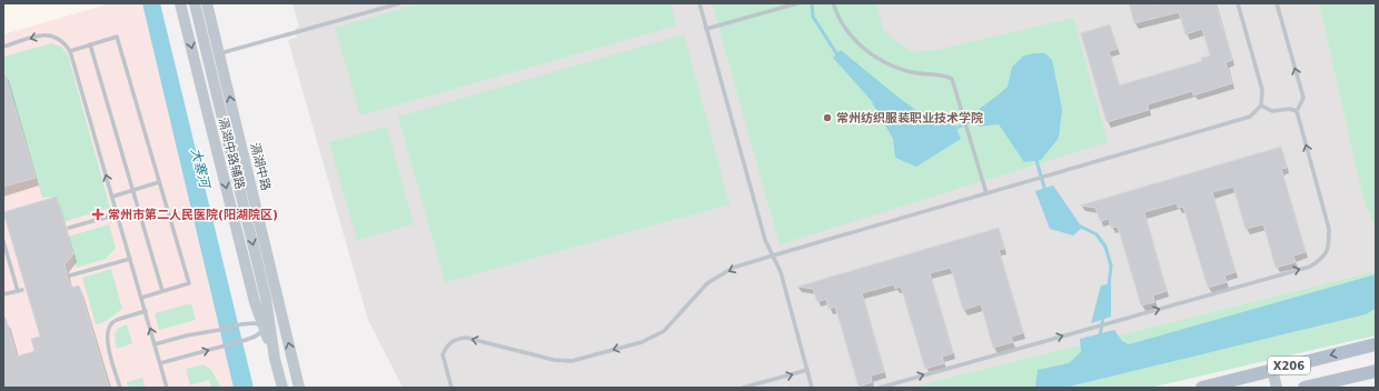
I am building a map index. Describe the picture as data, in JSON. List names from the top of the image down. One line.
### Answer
{"streets":{"main road":["滆湖中路辅路","滆湖中路","X206"]},"crossings":[["滆湖中路辅路","滆湖中路"]],"one_way":["滆湖中路辅路"],"water":["大寨河"],"places":{"other":["常州纺织服装职业技术学院"],"health":["常州市第二人民医院(阳湖院区)"]}}
